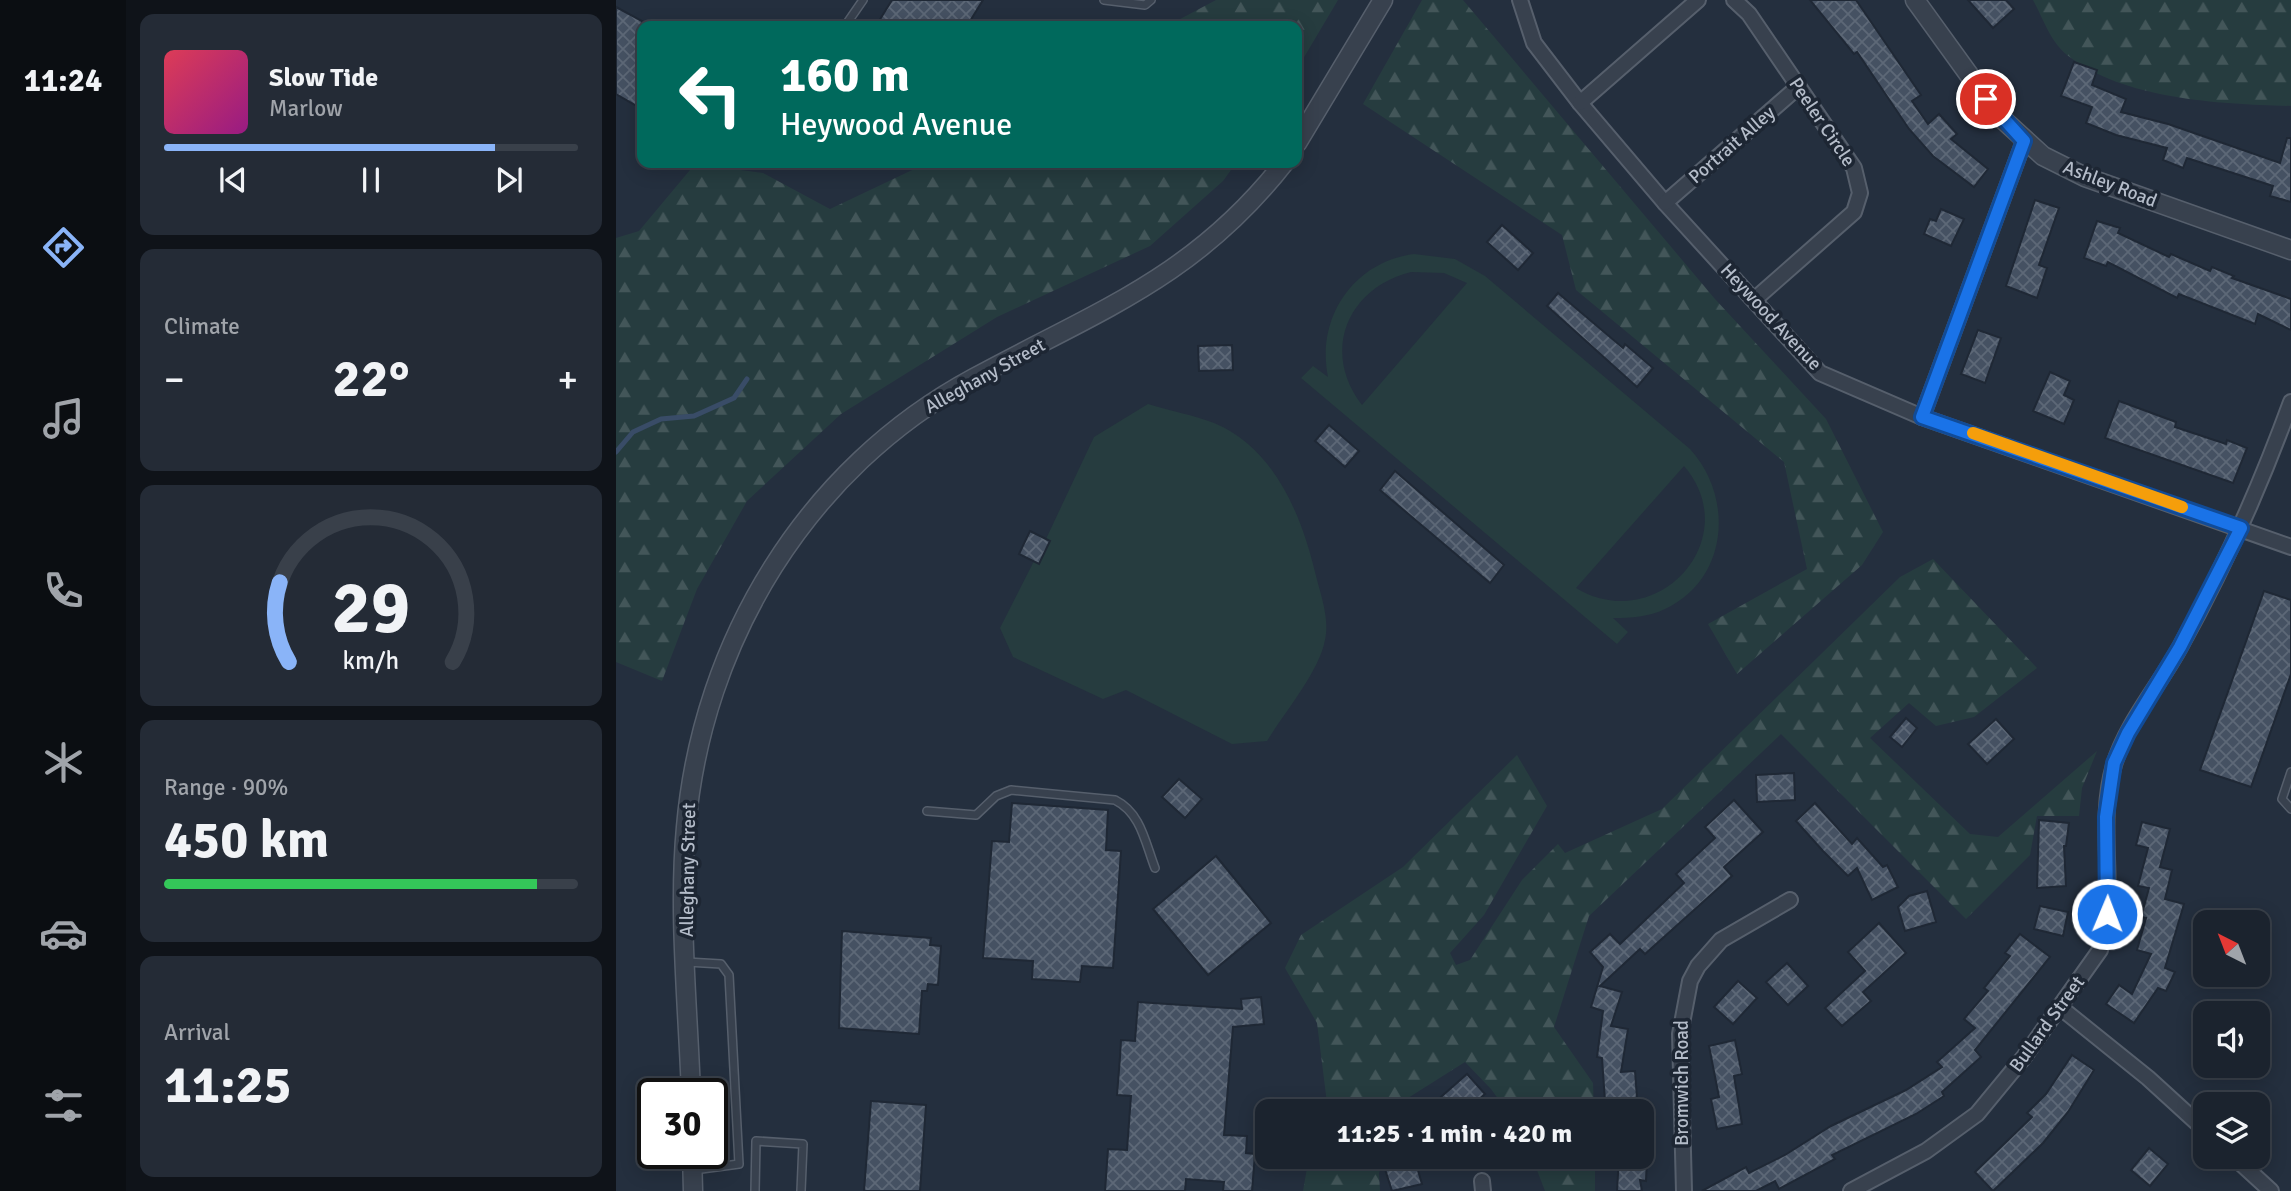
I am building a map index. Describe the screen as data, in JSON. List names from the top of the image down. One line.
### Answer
{"streets":{"street":["Peeler Circle","Portrait Alley","Ashley Road","Heywood Avenue","Alleghany Street","Bullard Street","Bromwich Road"]},"crossings":[["Peeler Circle","Portrait Alley"],["Peeler Circle","Heywood Avenue"],["Portrait Alley","Heywood Avenue"],["Heywood Avenue","Bullard Street"]],"north":"top left","page":{"tabs":"11:24","turn":["160 m","Heywood Avenue"],"song":["Slow Tide","Marlow"],"tile":["Climate",["Range · 90%","450 km"],["Arrival","11:25"]],"heat":["−","22°","+"],"limit":"30","trip":"11:25 · 1 min · 420 m","gauge":["29","km/h"]}}
